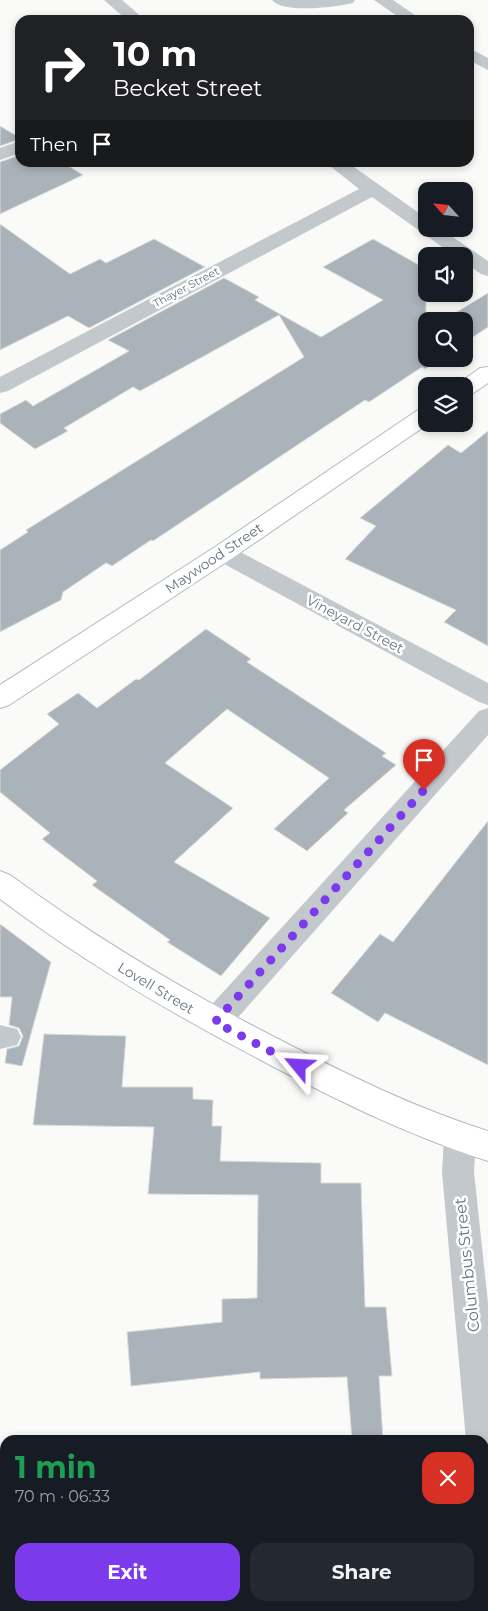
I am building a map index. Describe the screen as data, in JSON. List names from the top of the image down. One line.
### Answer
{"streets":{"street":["Thayer Street","Maywood Street","Vineyard Street","Lovell Street","Columbus Street"]},"crossings":[["Maywood Street","Vineyard Street"],["Lovell Street","Columbus Street"]],"north":"top left","page":{"turn":["10 m","Becket Street"],"then":"Then","heading":["1 min","70 m · 06:33"],"buttons":["Exit","Share"]}}
